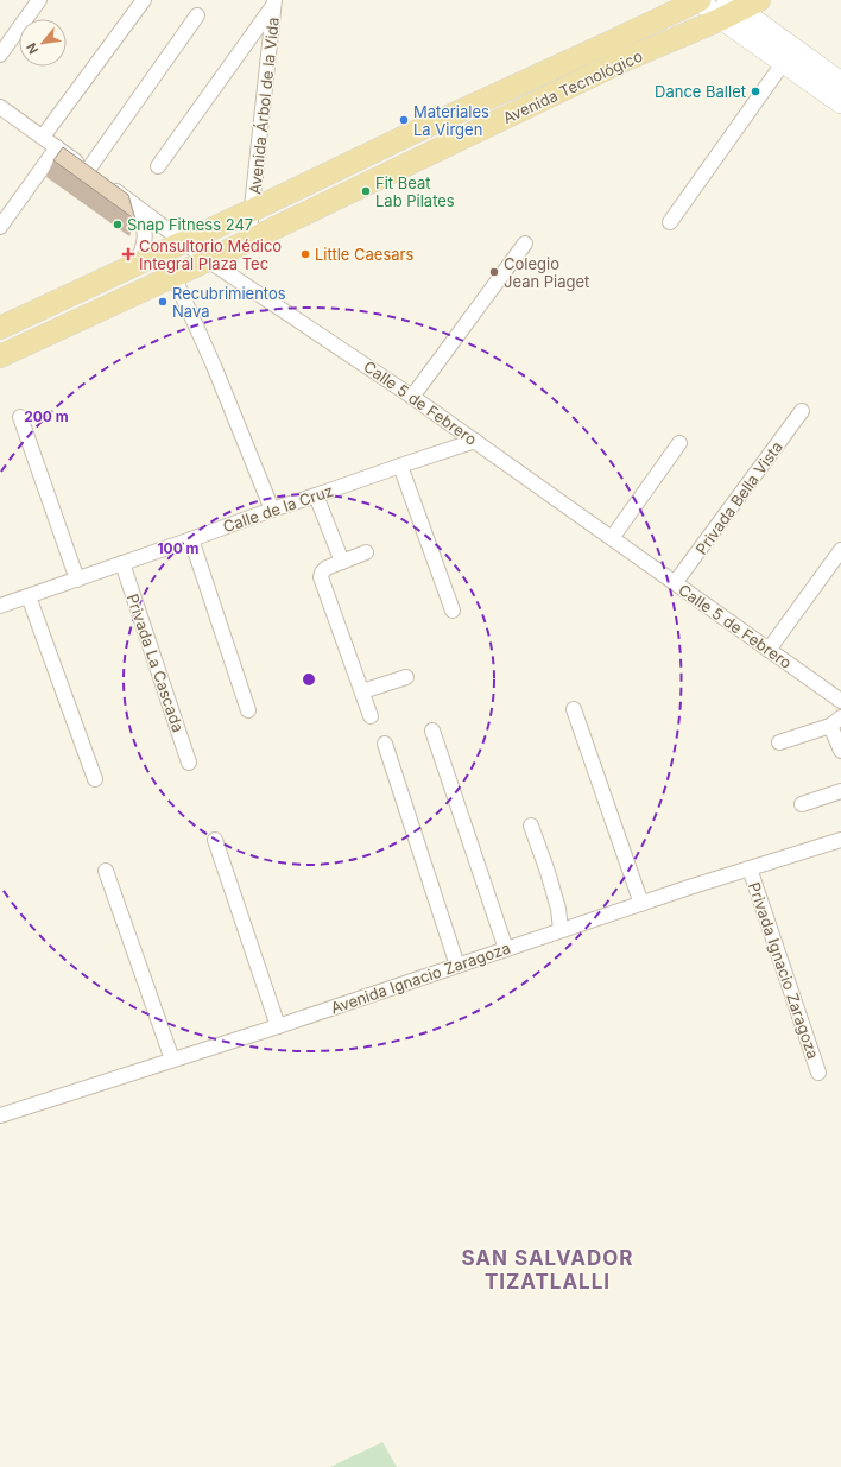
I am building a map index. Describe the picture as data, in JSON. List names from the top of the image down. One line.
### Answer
{"streets":{"main road":["Avenida Tecnológico"],"street":["Avenida Árbol de la Vida","Calle 5 de Febrero","Privada Bella Vista","Calle de la Cruz","Privada La Cascada","Privada Ignacio Zaragoza","Avenida Ignacio Zaragoza"]},"crossings":[["Avenida Tecnológico","Avenida Árbol de la Vida"],["Avenida Tecnológico","Calle 5 de Febrero"],["Calle 5 de Febrero","Privada Bella Vista"],["Calle 5 de Febrero","Calle de la Cruz"],["Calle de la Cruz","Privada La Cascada"],["Privada Ignacio Zaragoza","Avenida Ignacio Zaragoza"]],"districts":["SAN SALVADOR TIZATLALLI"],"places":{"other":["Dance Ballet","Materiales La Virgen","Fit Beat Lab Pilates","Snap Fitness 247","Little Caesars","Colegio Jean Piaget","Recubrimientos Nava"],"health":["Consultorio Médico Integral Plaza Tec"]},"north":"bottom left","rings":["200 m","100 m"]}
